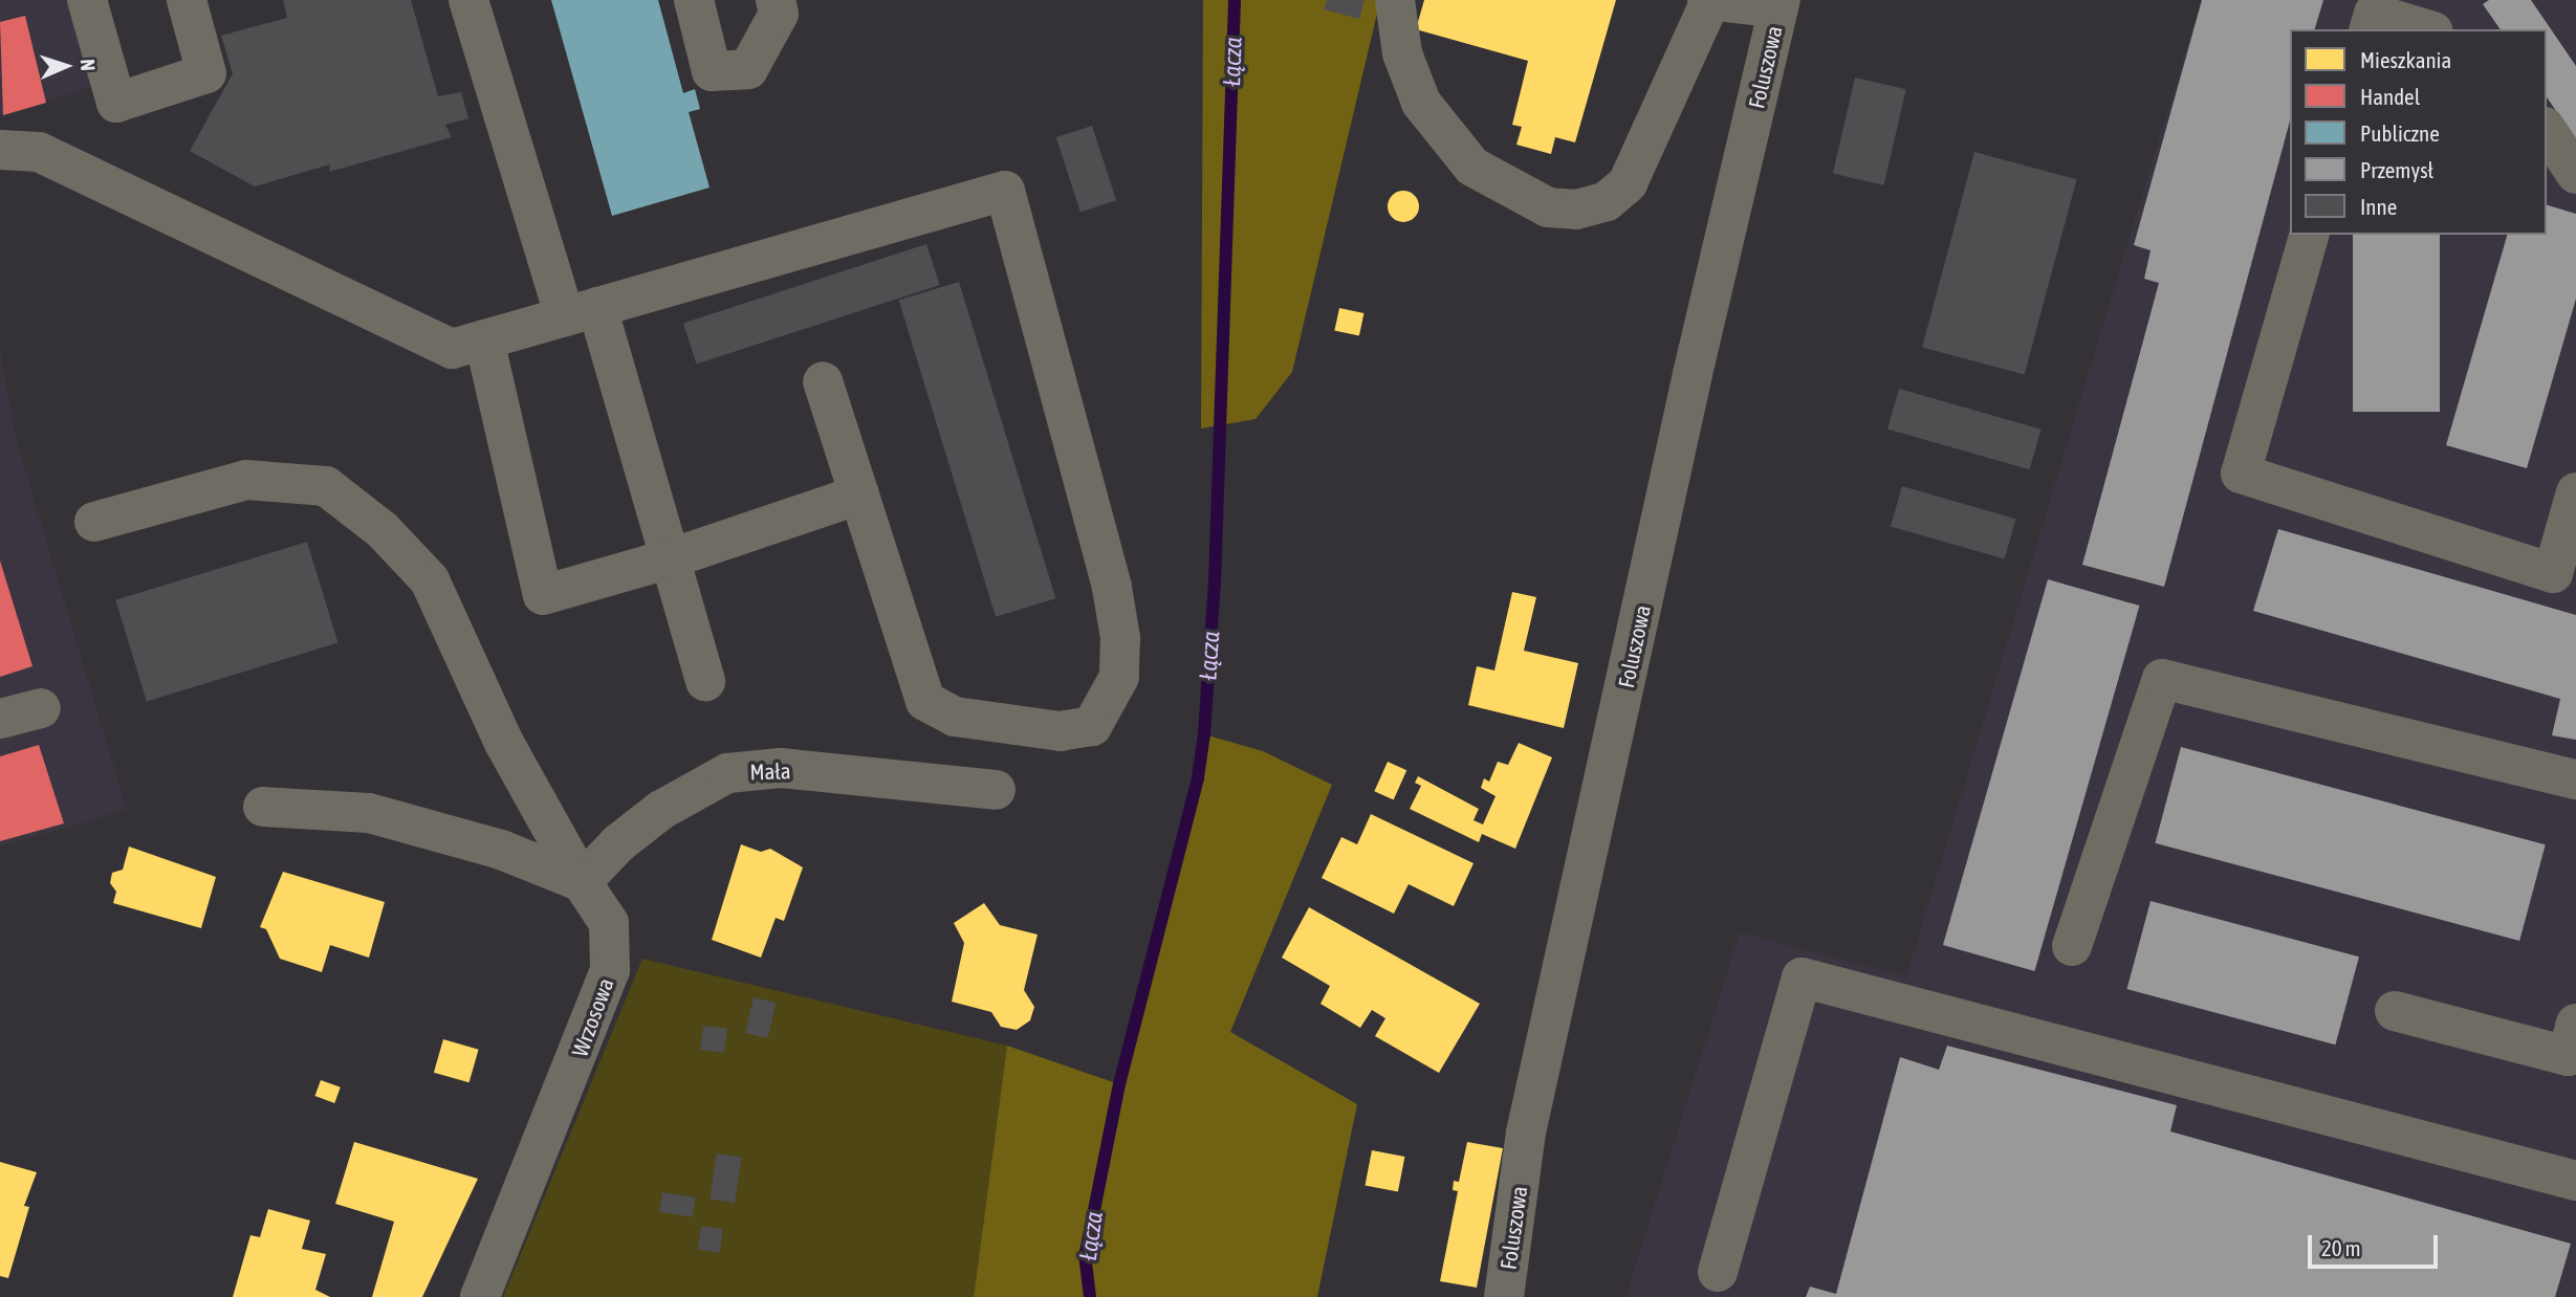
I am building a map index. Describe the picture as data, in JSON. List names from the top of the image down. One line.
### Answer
{"streets":{"street":["Foluszowa","Mała","Wrzosowa"]},"crossings":[["Mała","Wrzosowa"]],"water":["Łącza"],"legend":["Mieszkania","Handel","Publiczne","Przemysł","Inne"],"scale_bar":"20 m","north":"right"}
